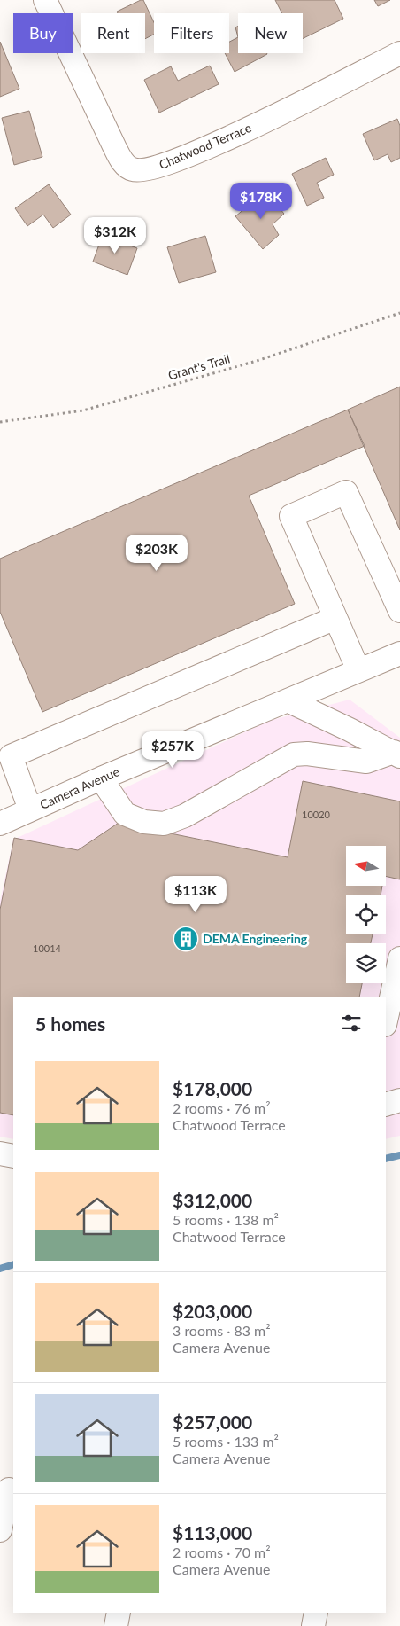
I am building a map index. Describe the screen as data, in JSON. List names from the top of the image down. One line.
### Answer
{"streets":{"street":["Chatwood Terrace","Camera Avenue"],"path":["Grant's Trail"]},"places":{"building":["DEMA Engineering"]},"house_numbers":["10020","10014"],"north":"left","page":{"chip":["Buy","Rent","Filters","New"],"price":["$178K","$312K","$203K","$257K","$113K"],"heading":"5 homes","list":[{"name":"$178,000","note":"2 rooms · 76 m² · Chatwood Terrace"},{"name":"$312,000","note":"5 rooms · 138 m² · Chatwood Terrace"},{"name":"$203,000","note":"3 rooms · 83 m² · Camera Avenue"},{"name":"$257,000","note":"5 rooms · 133 m² · Camera Avenue"},{"name":"$113,000","note":"2 rooms · 70 m² · Camera Avenue"}]}}
